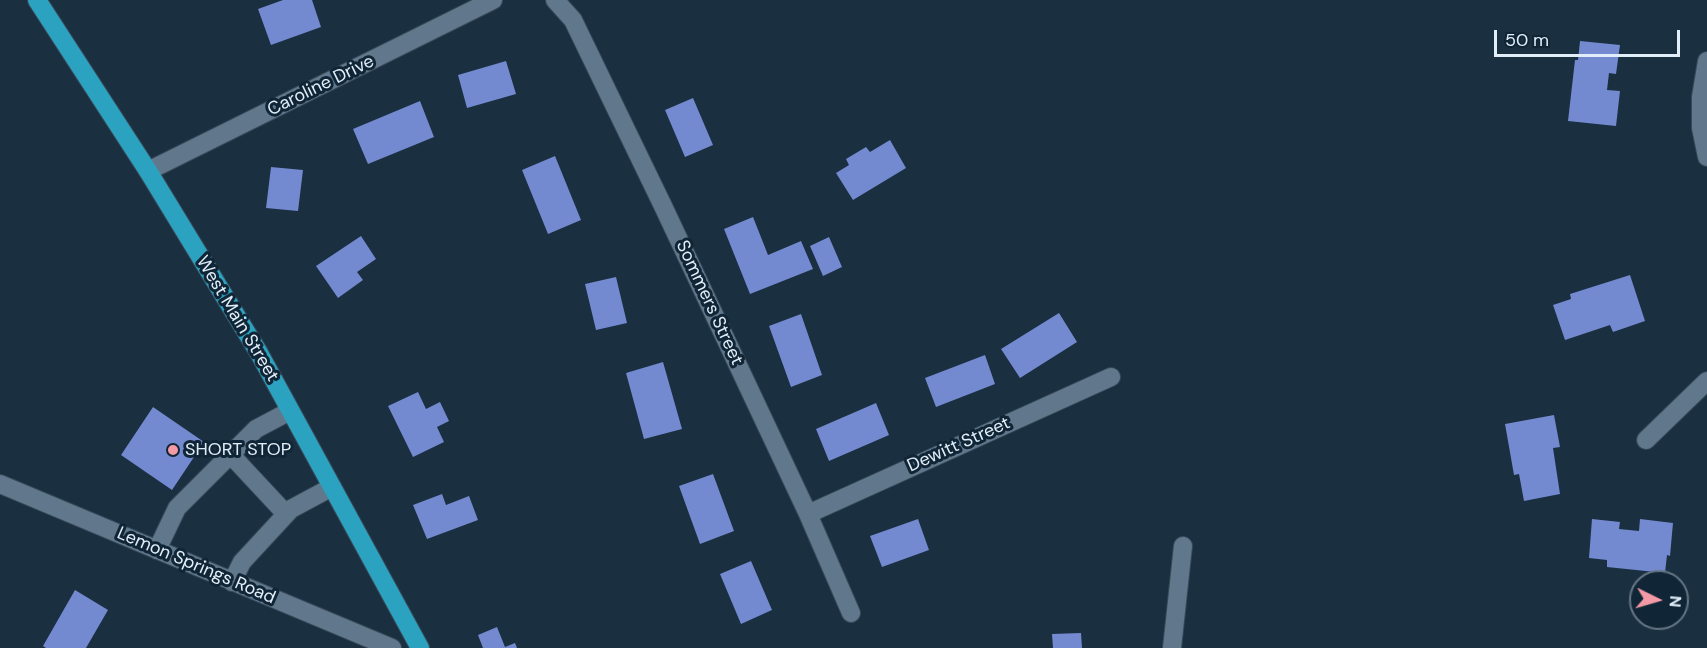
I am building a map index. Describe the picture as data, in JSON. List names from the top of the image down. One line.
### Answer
{"streets":{"main road":["West Main Street"],"street":["Caroline Drive","Sommers Street","Dewitt Street","Lemon Springs Road"]},"crossings":[["Caroline Drive","West Main Street"],["Sommers Street","Dewitt Street"]],"places":["SHORT STOP"],"scale_bar":"50 m","north":"right"}
